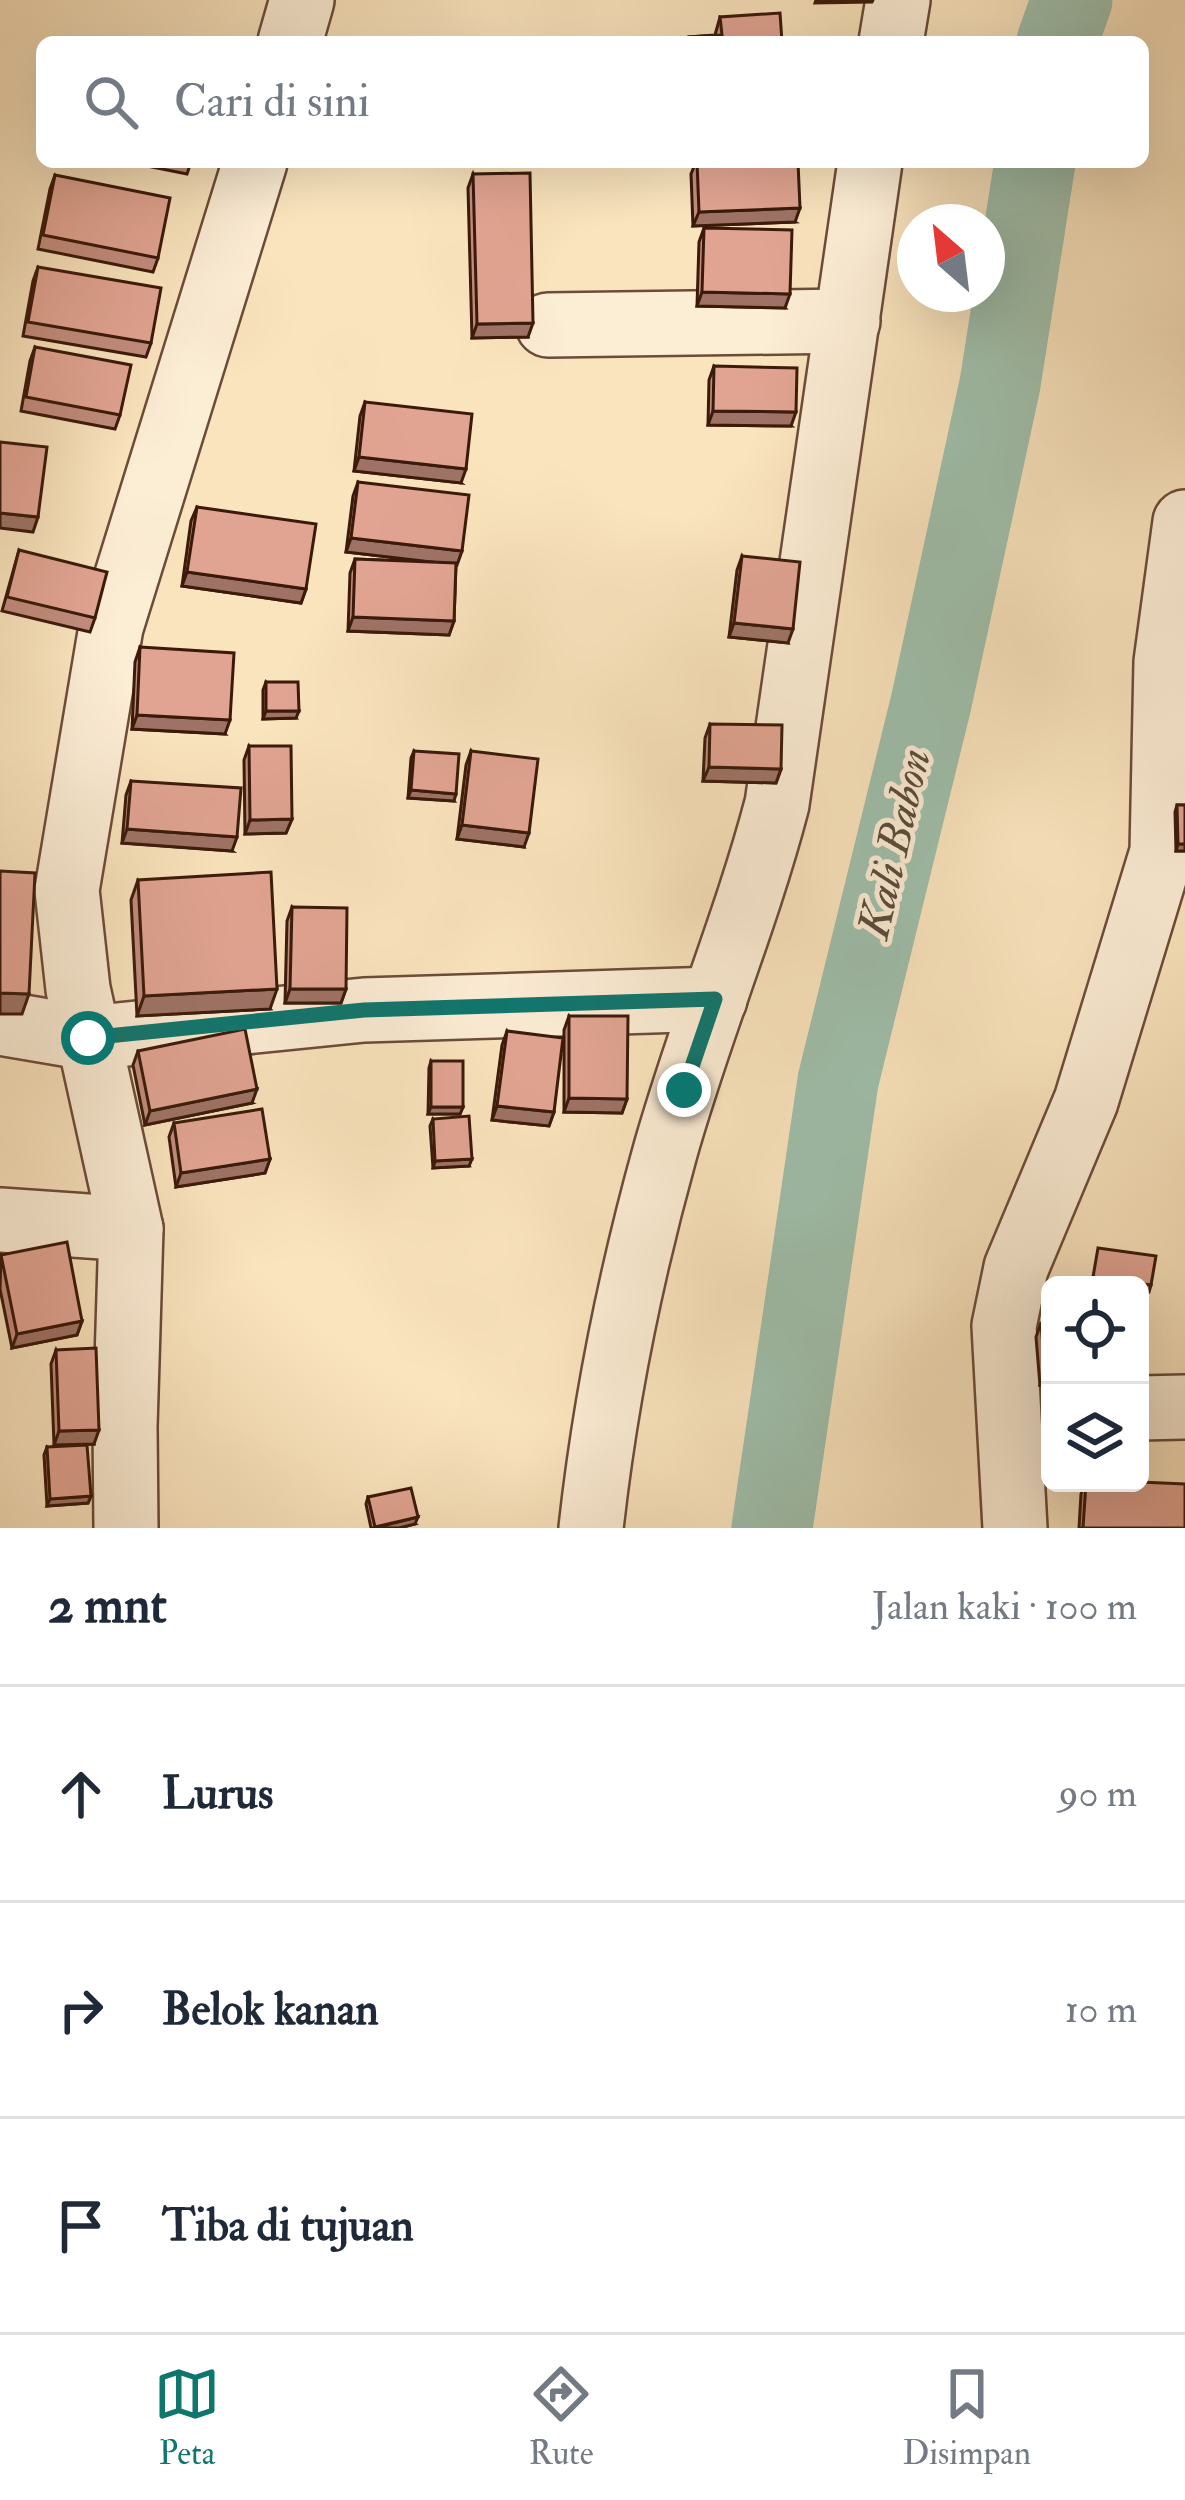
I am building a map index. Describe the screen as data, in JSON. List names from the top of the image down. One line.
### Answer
{"water":["Kali Babon"],"north":"top left","page":{"search":"Cari di sini","heading":["2 mnt","Jalan kaki · 100 m"],"list":[["Lurus","90 m"],["Belok kanan","10 m"],"Tiba di tujuan"],"nav":["Peta","Rute","Disimpan"]}}
